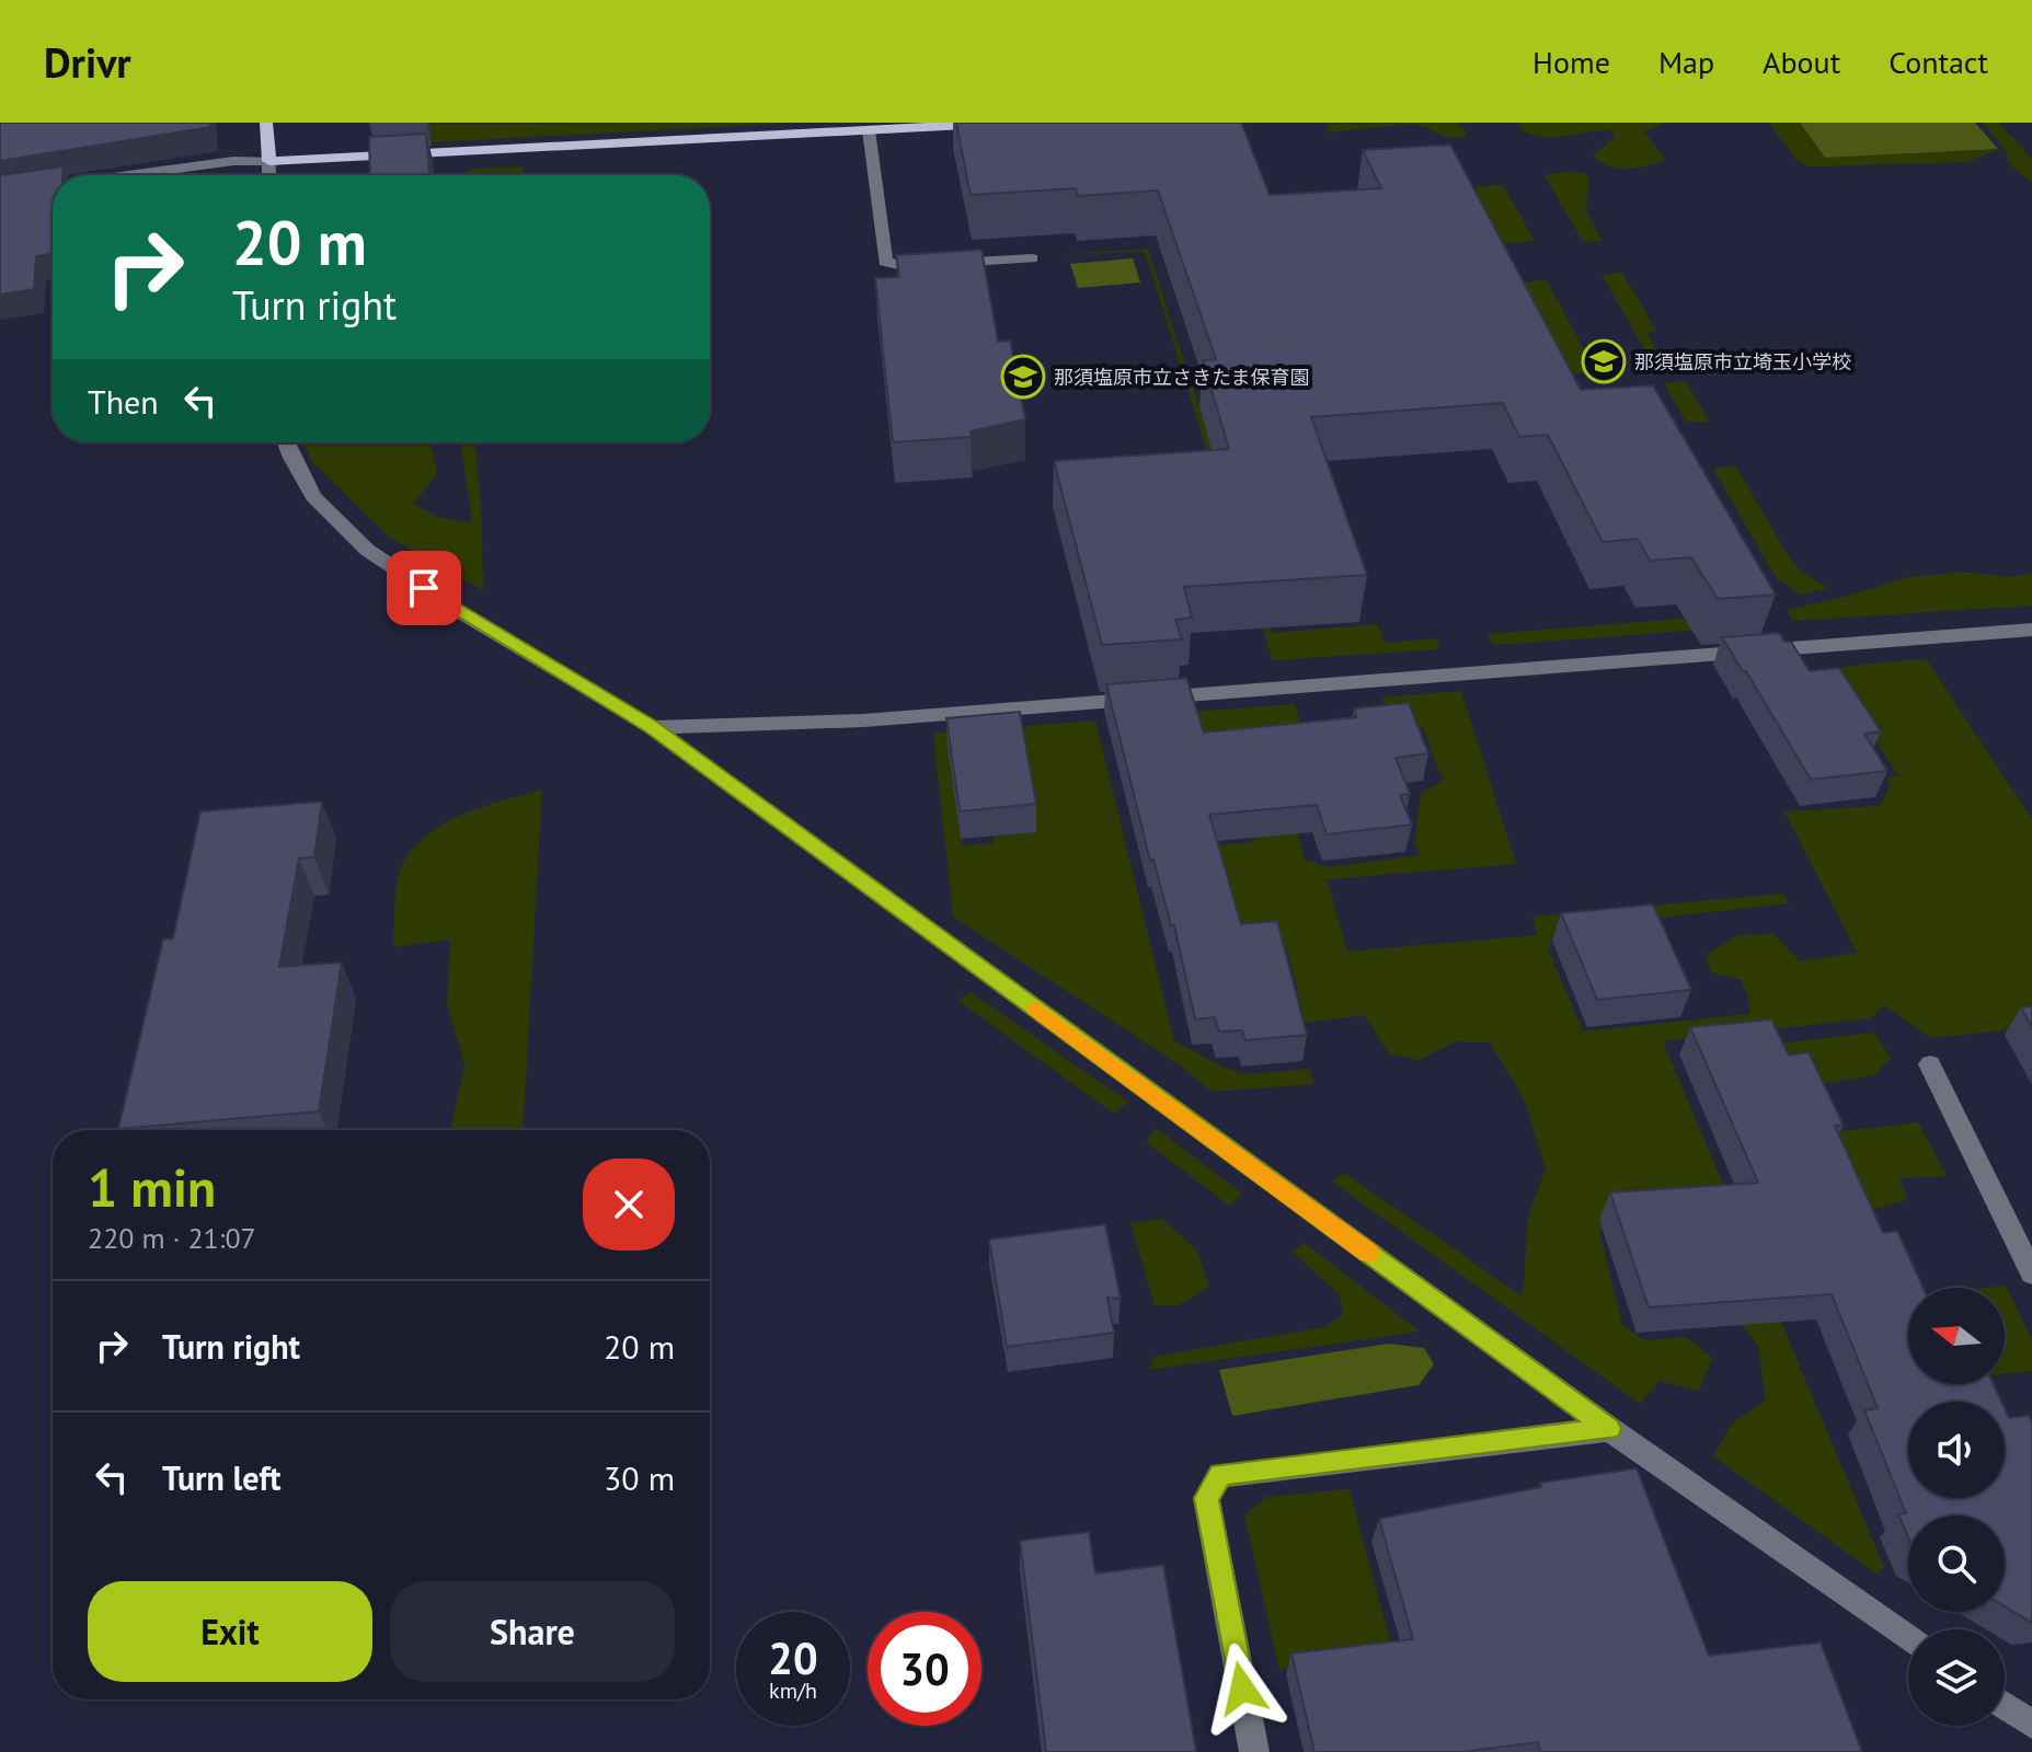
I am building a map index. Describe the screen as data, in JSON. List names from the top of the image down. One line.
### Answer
{"places":{"school or university":["那須塩原市立埼玉小学校","那須塩原市立さきたま保育園"]},"north":"left","page":{"header":"Drivr","nav":["Home","Map","About","Contact"],"turn":["20 m","Turn right"],"then":"Then","heading":["1 min","220 m · 21:07"],"list":[{"name":"Turn right","value":"20 m"},{"name":"Turn left","value":"30 m"}],"buttons":["Exit","Share"],"speed":"20 km/h","limit":"30"}}
